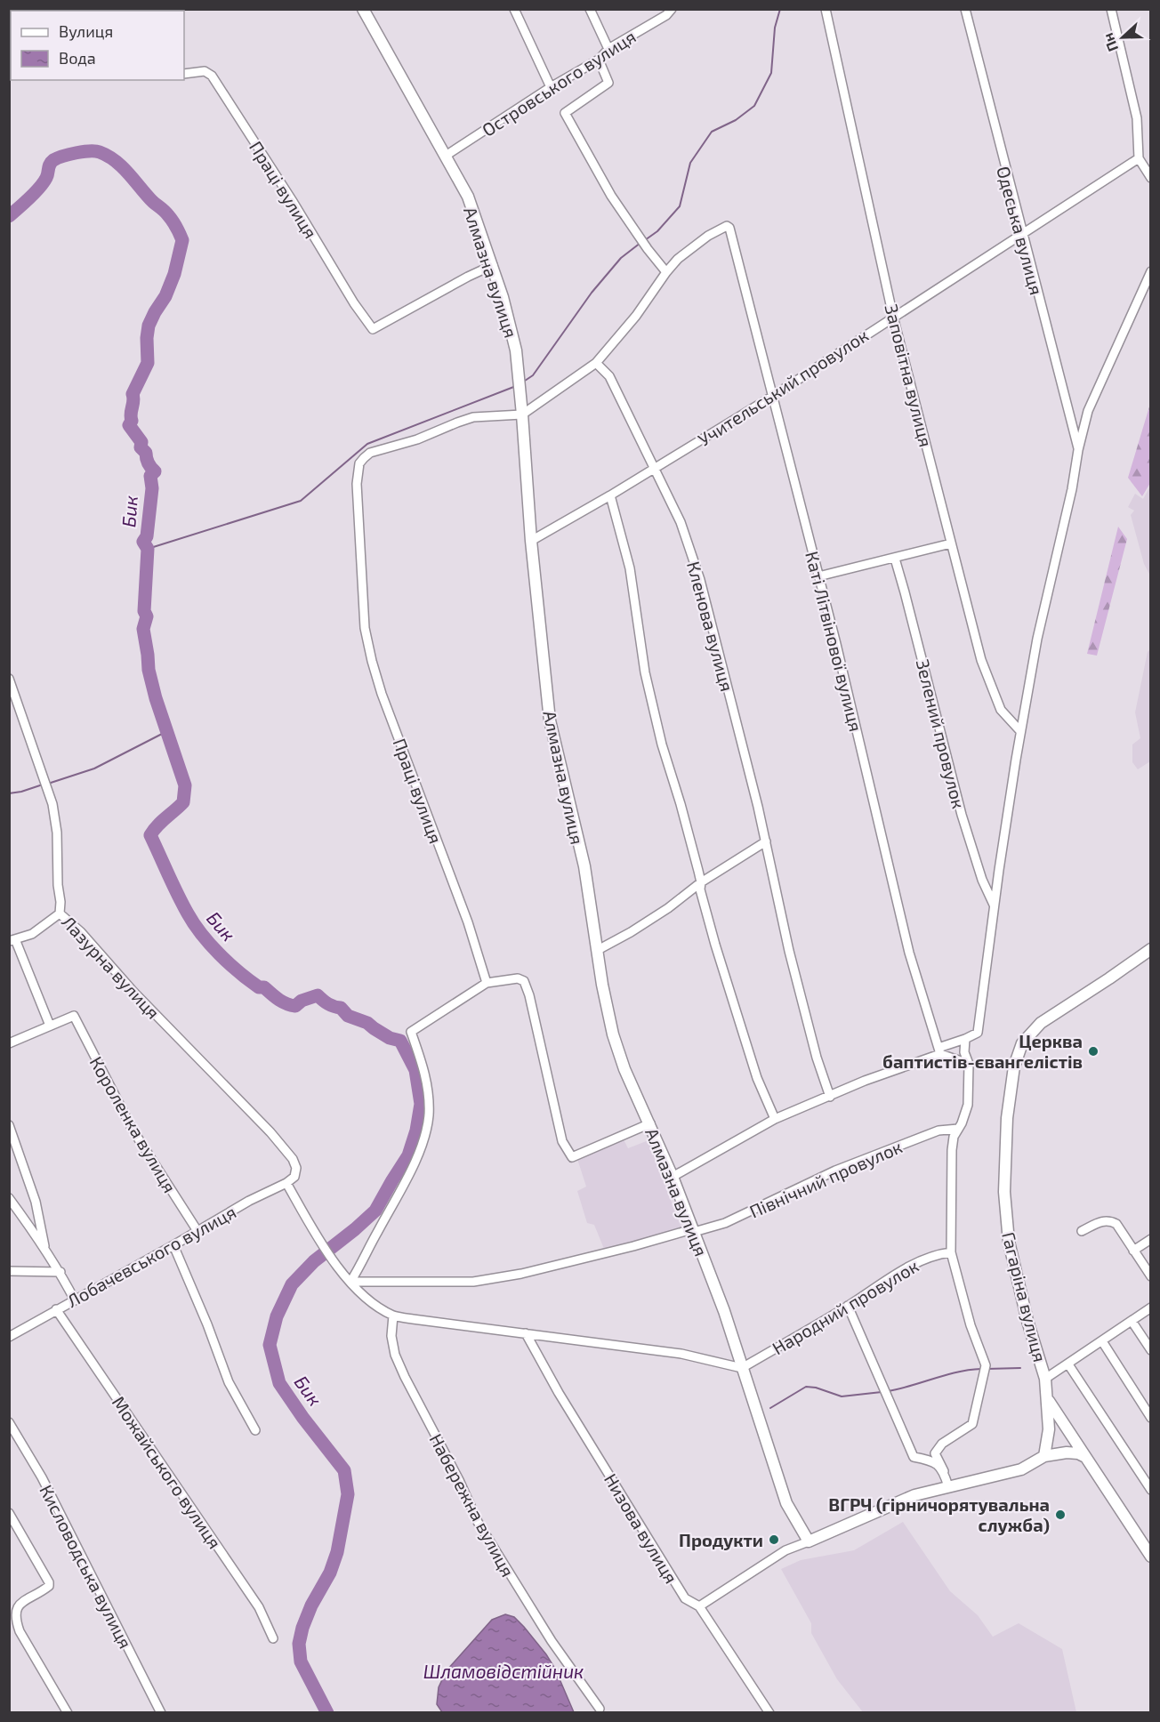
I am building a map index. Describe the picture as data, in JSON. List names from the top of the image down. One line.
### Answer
{"streets":{"main road":["Алмазна вулиця","Гагаріна вулиця"],"street":["Островського вулиця","Праці вулиця","Одеська вулиця","Заповітна вулиця","Учительський провулок","Кленова вулиця","Каті Літвінової вулиця","Зелений провулок","Лазурна вулиця","Короленка вулиця","Північний провулок","Лобачевського вулиця","Народний провулок","Можайського вулиця","Набережна вулиця","Низова вулиця","Кисловодська вулиця"]},"crossings":[["Островського вулиця","Алмазна вулиця"],["Праці вулиця","Алмазна вулиця"],["Одеська вулиця","Учительський провулок"],["Алмазна вулиця","Учительський провулок"],["Алмазна вулиця","Північний провулок"],["Алмазна вулиця","Народний провулок"],["Заповітна вулиця","Учительський провулок"],["Учительський провулок","Кленова вулиця"],["Учительський провулок","Каті Літвінової вулиця"],["Лазурна вулиця","Лобачевського вулиця"],["Короленка вулиця","Лобачевського вулиця"],["Лобачевського вулиця","Можайського вулиця"]],"water":["Бик","Шламовідстійник"],"places":["Церква баптистів-євангелістів","ВГРЧ (гірничорятувальна служба)","Продукти"],"legend":["Вулиця","Вода"],"north":"left"}
